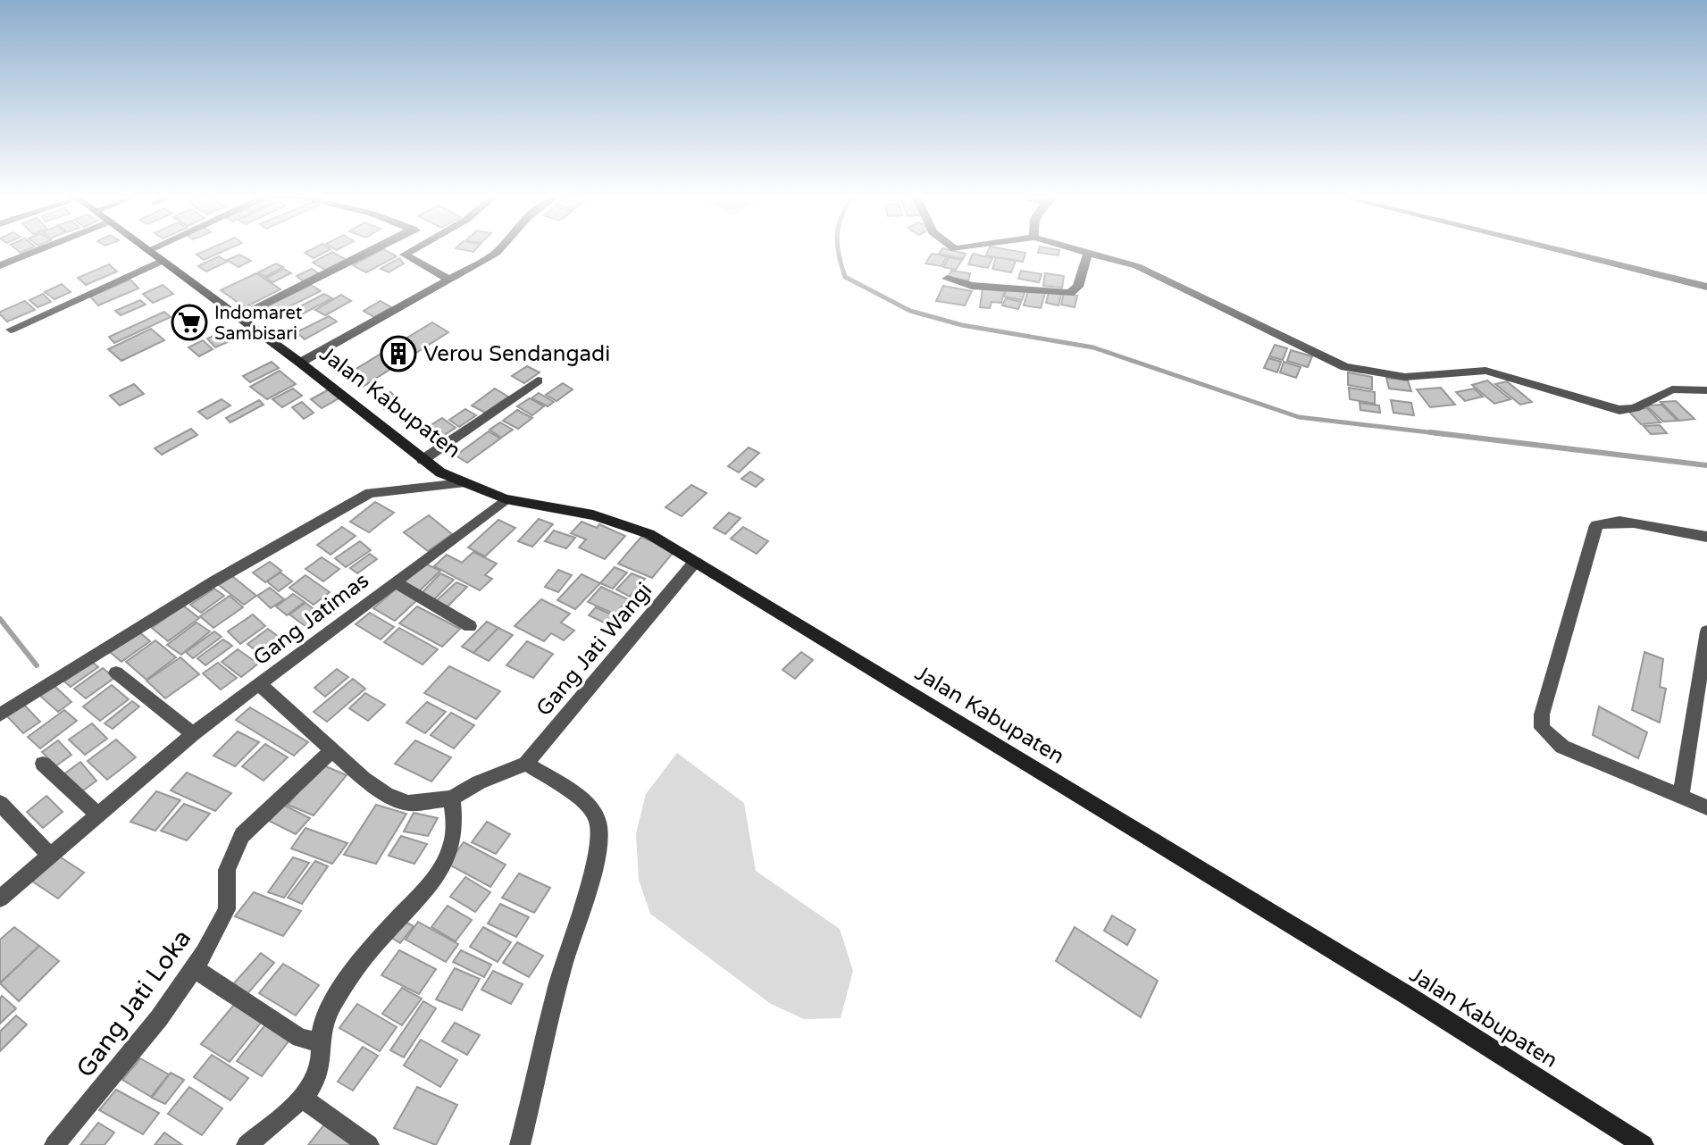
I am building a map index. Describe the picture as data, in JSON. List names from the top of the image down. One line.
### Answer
{"streets":{"main road":["Jalan Kabupaten"],"street":["Gang Jatimas","Gang Jati Wangi","Gang Jati Loka"]},"crossings":[["Jalan Kabupaten","Gang Jatimas"],["Jalan Kabupaten","Gang Jati Wangi"],["Gang Jatimas","Gang Jati Wangi"],["Gang Jatimas","Gang Jati Loka"]],"places":{"supermarket":["Indomaret Sambisari"],"building":["Verou Sendangadi"]}}
